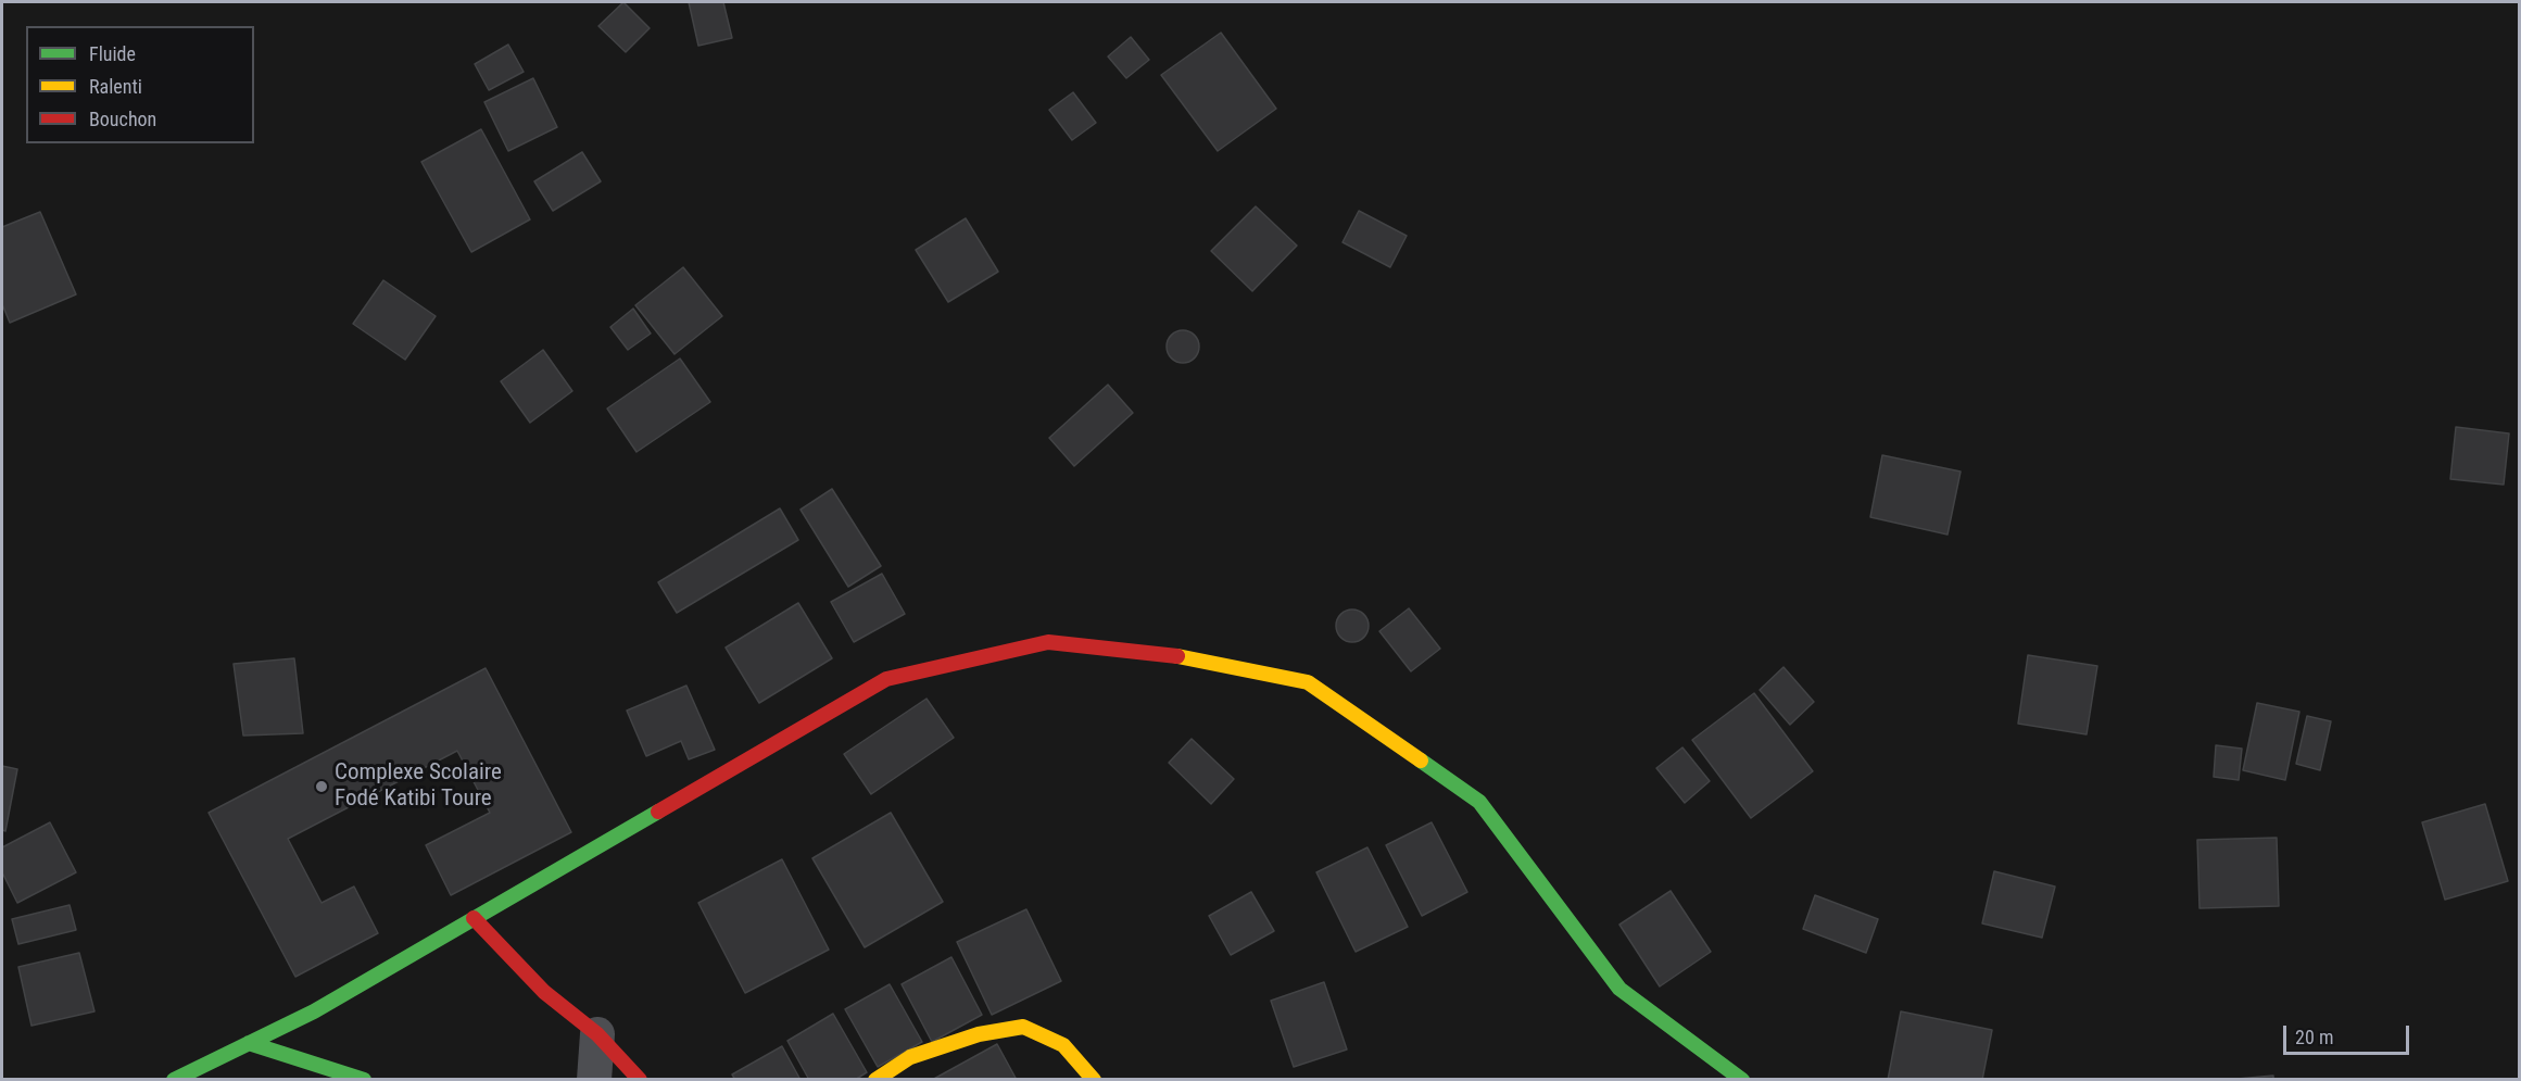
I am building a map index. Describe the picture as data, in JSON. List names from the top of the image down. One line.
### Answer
{"places":["Complexe Scolaire Fodé Katibi Toure"],"legend":["Fluide","Ralenti","Bouchon"],"scale_bar":"20 m"}
